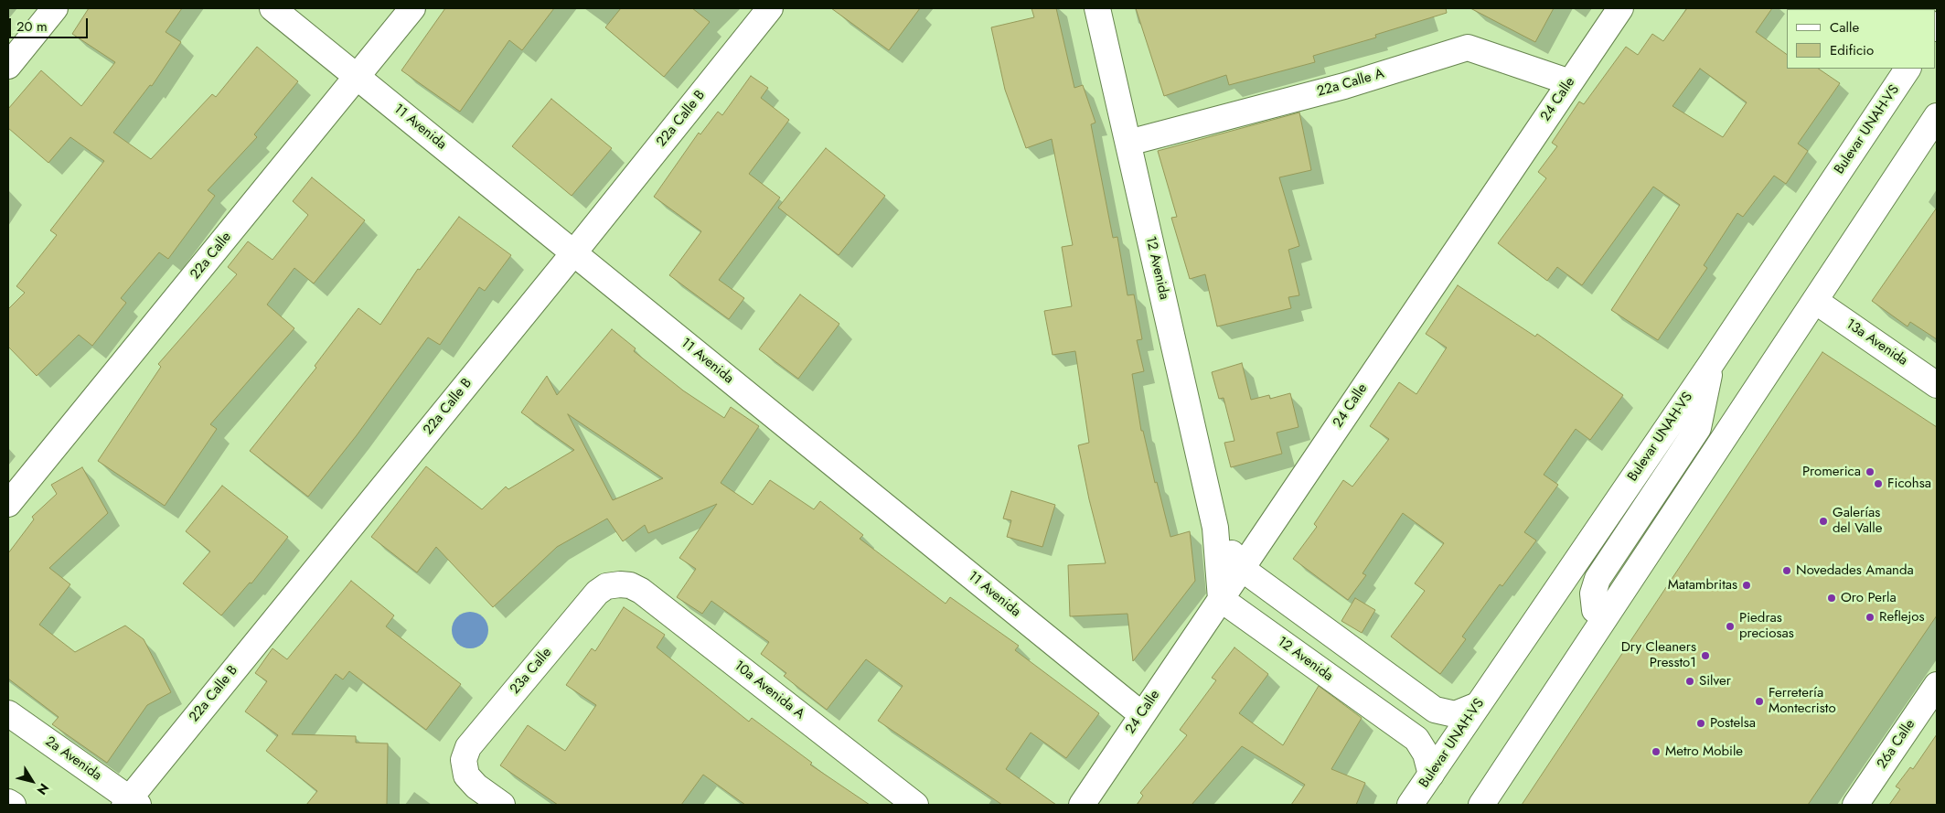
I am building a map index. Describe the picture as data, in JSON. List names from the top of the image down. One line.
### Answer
{"streets":{"street":["22a Calle A","24 Calle","22a Calle B","11 Avenida","Bulevar UNAH-VS","22a Calle","12 Avenida","13a Avenida","23a Calle","10a Avenida A","26a Calle","2a Avenida"]},"crossings":[["22a Calle A","24 Calle"],["22a Calle A","12 Avenida"],["24 Calle","11 Avenida"],["24 Calle","12 Avenida"],["22a Calle B","11 Avenida"],["22a Calle B","2a Avenida"],["11 Avenida","22a Calle"],["Bulevar UNAH-VS","12 Avenida"],["23a Calle","10a Avenida A"]],"places":["Promerica","Ficohsa","Galerías del Valle","Novedades Amanda","Matambritas","Oro Perla","Reflejos","Piedras preciosas","Dry Cleaners Pressto1","Silver","Ferretería Montecristo","Postelsa","Metro Mobile"],"legend":["Calle","Edificio"],"scale_bar":"20 m","north":"bottom right"}
